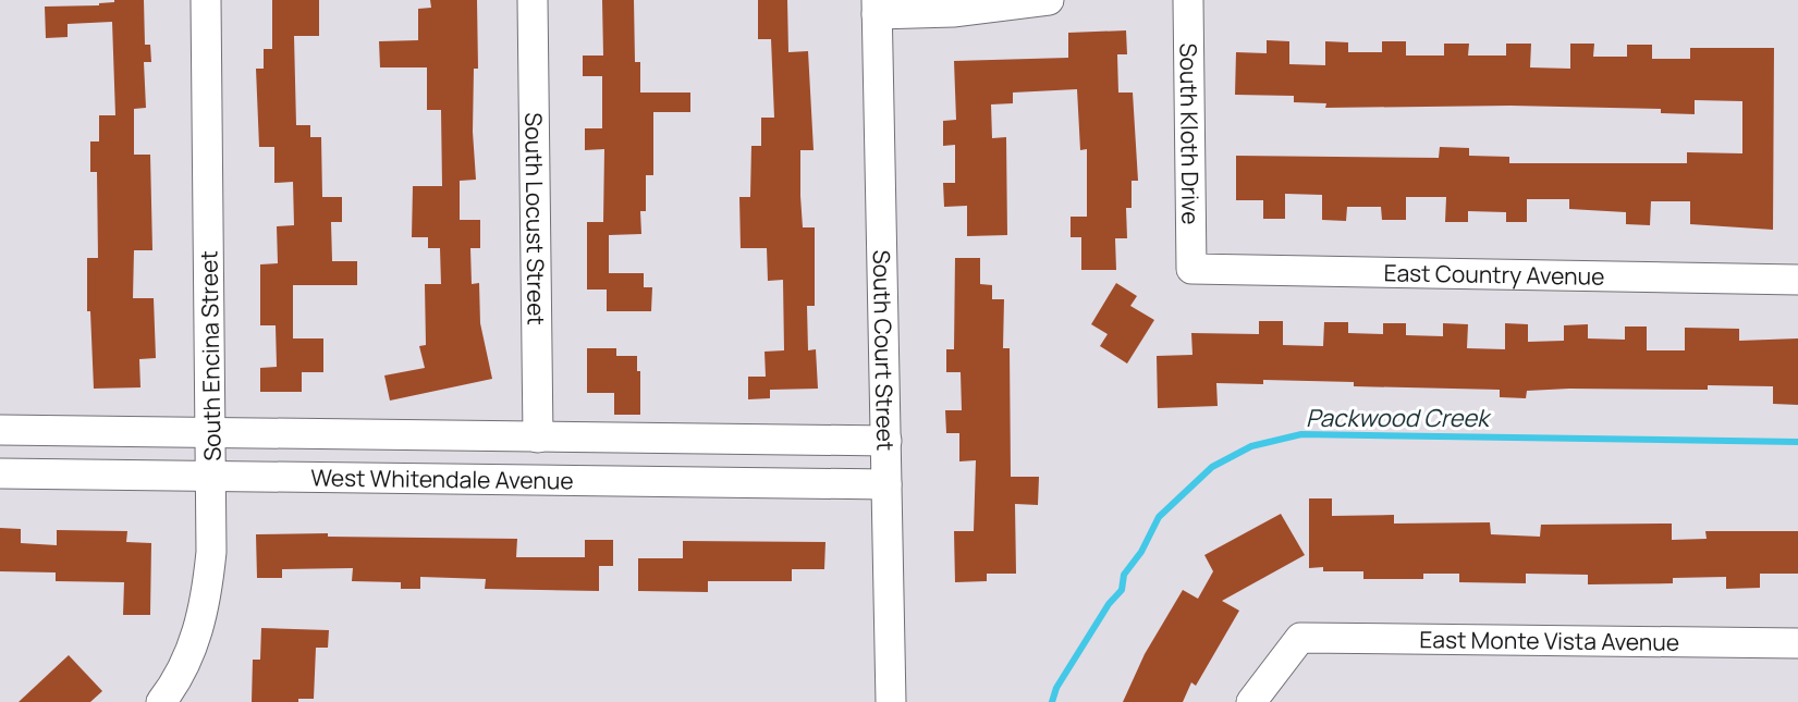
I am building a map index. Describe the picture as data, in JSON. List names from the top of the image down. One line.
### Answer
{"streets":{"street":["South Kloth Drive","South Locust Street","East Country Avenue","South Court Street","South Encina Street","West Whitendale Avenue","East Monte Vista Avenue"]},"crossings":[["South Kloth Drive","East Country Avenue"],["South Locust Street","West Whitendale Avenue"],["South Court Street","West Whitendale Avenue"],["South Encina Street","West Whitendale Avenue"]],"water":["Packwood Creek"]}
